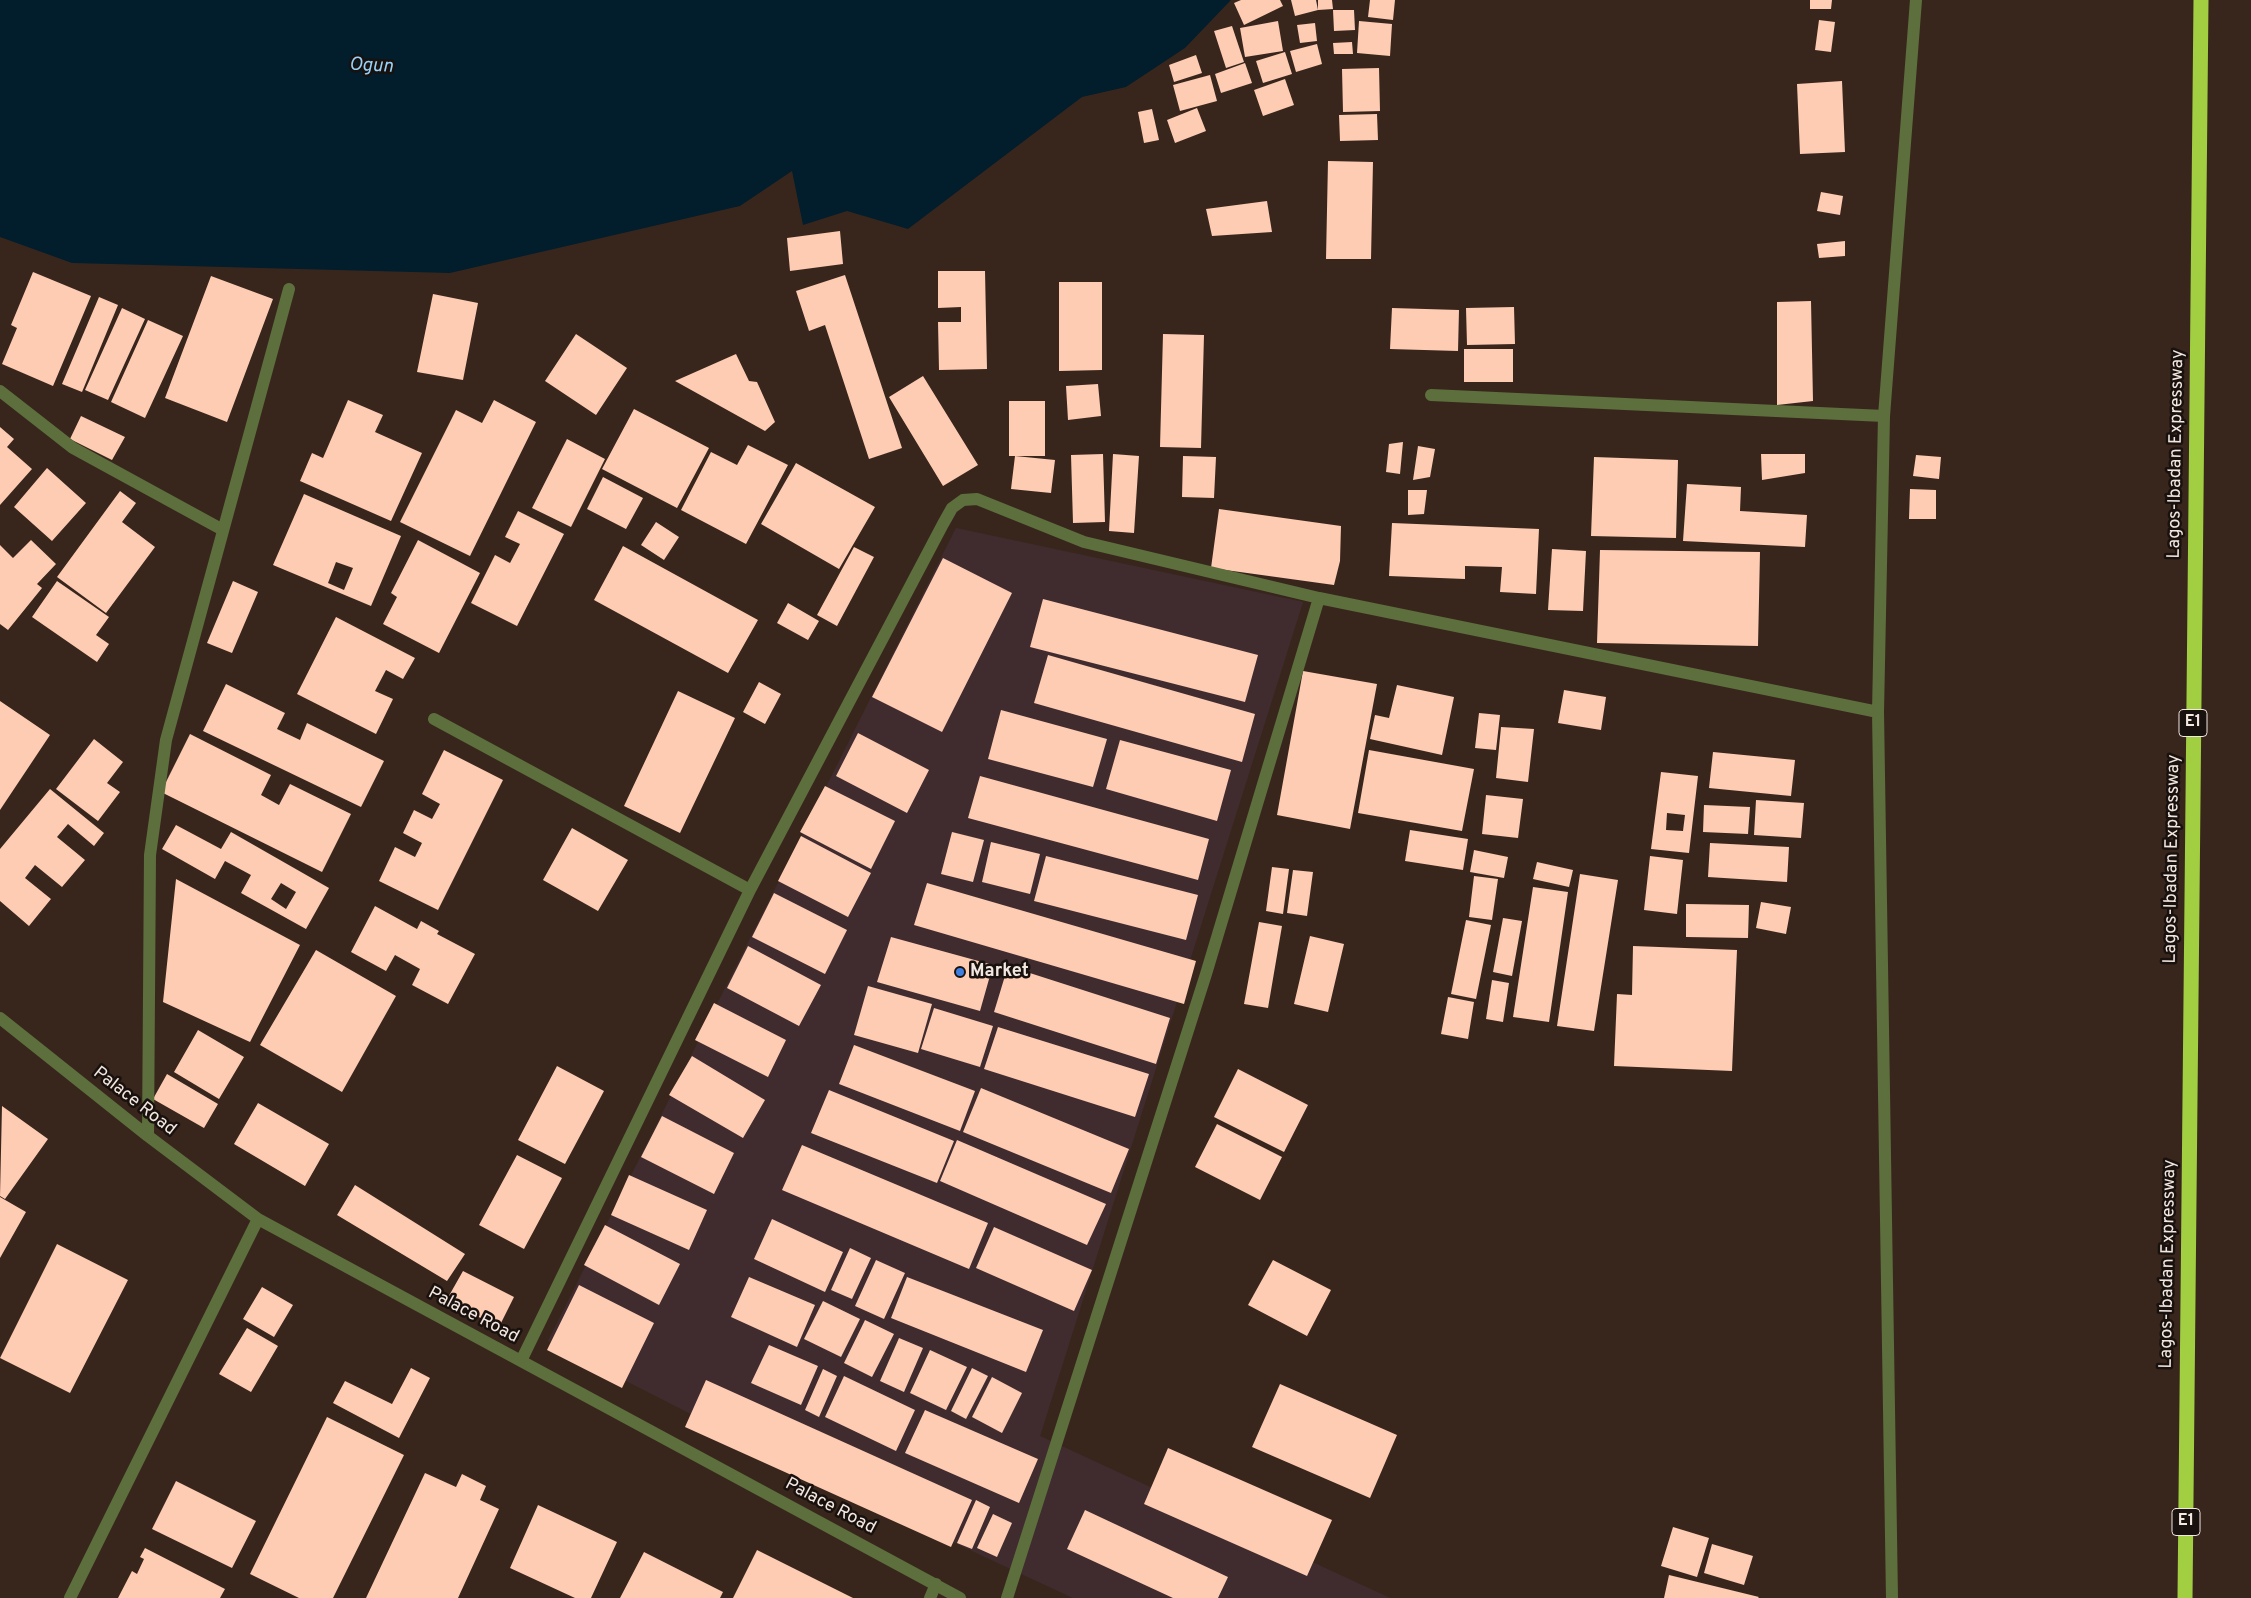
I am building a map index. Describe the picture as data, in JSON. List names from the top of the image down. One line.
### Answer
{"streets":{"highway":["Lagos-Ibadan Expressway","E1"],"street":["Palace Road"]},"water":["Ogun"],"places":["Market"]}
